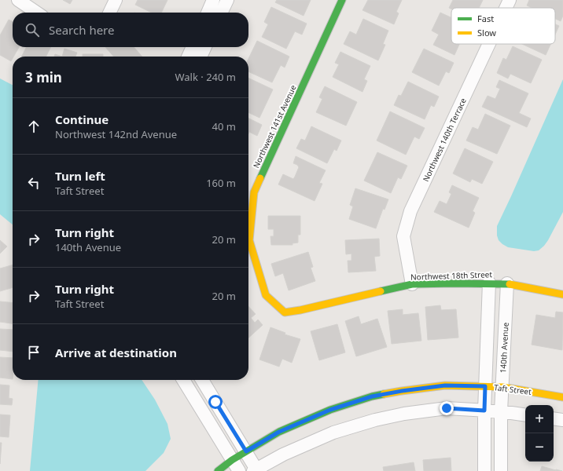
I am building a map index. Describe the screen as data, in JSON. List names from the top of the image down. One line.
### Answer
{"streets":{"street":["Northwest 141st Avenue","Northwest 140th Terrace","Northwest 18th Street","140th Avenue","Taft Street"]},"crossings":[["Northwest 141st Avenue","Northwest 18th Street"],["Northwest 140th Terrace","Northwest 18th Street"],["Northwest 18th Street","140th Avenue"],["140th Avenue","Taft Street"]],"legend":["Fast","Slow"],"page":{"search":"Search here","heading":["3 min","Walk · 240 m"],"list":[["Continue","Northwest 142nd Avenue","40 m"],["Turn left","Taft Street","160 m"],["Turn right","140th Avenue","20 m"],["Turn right","Taft Street","20 m"],"Arrive at destination"],"map_buttons":["+","−"]}}
